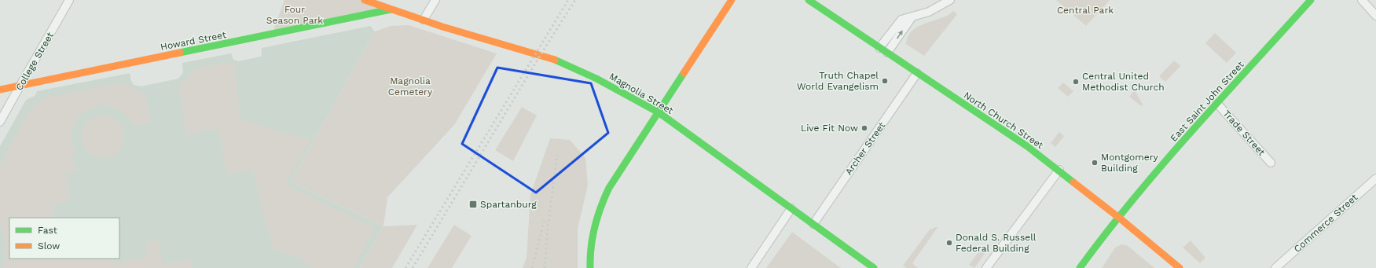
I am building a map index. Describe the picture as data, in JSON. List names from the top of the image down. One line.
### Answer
{"streets":{"main road":["Howard Street","Magnolia Street","East Saint John Street","North Church Street"],"street":["College Street","Trade Street","Archer Street","Commerce Street"]},"crossings":[["Howard Street","College Street"],["Howard Street","Magnolia Street"],["Magnolia Street","Archer Street"],["East Saint John Street","North Church Street"],["East Saint John Street","Trade Street"],["North Church Street","Archer Street"]],"parks":["Four Season Park","Central Park","Magnolia Cemetery"],"places":{"other":["Truth Chapel World Evangelism","Central United Methodist Church","Live Fit Now","Montgomery Building","Donald S. Russell Federal Building"],"transit":["Spartanburg"]},"legend":["Fast","Slow"]}
